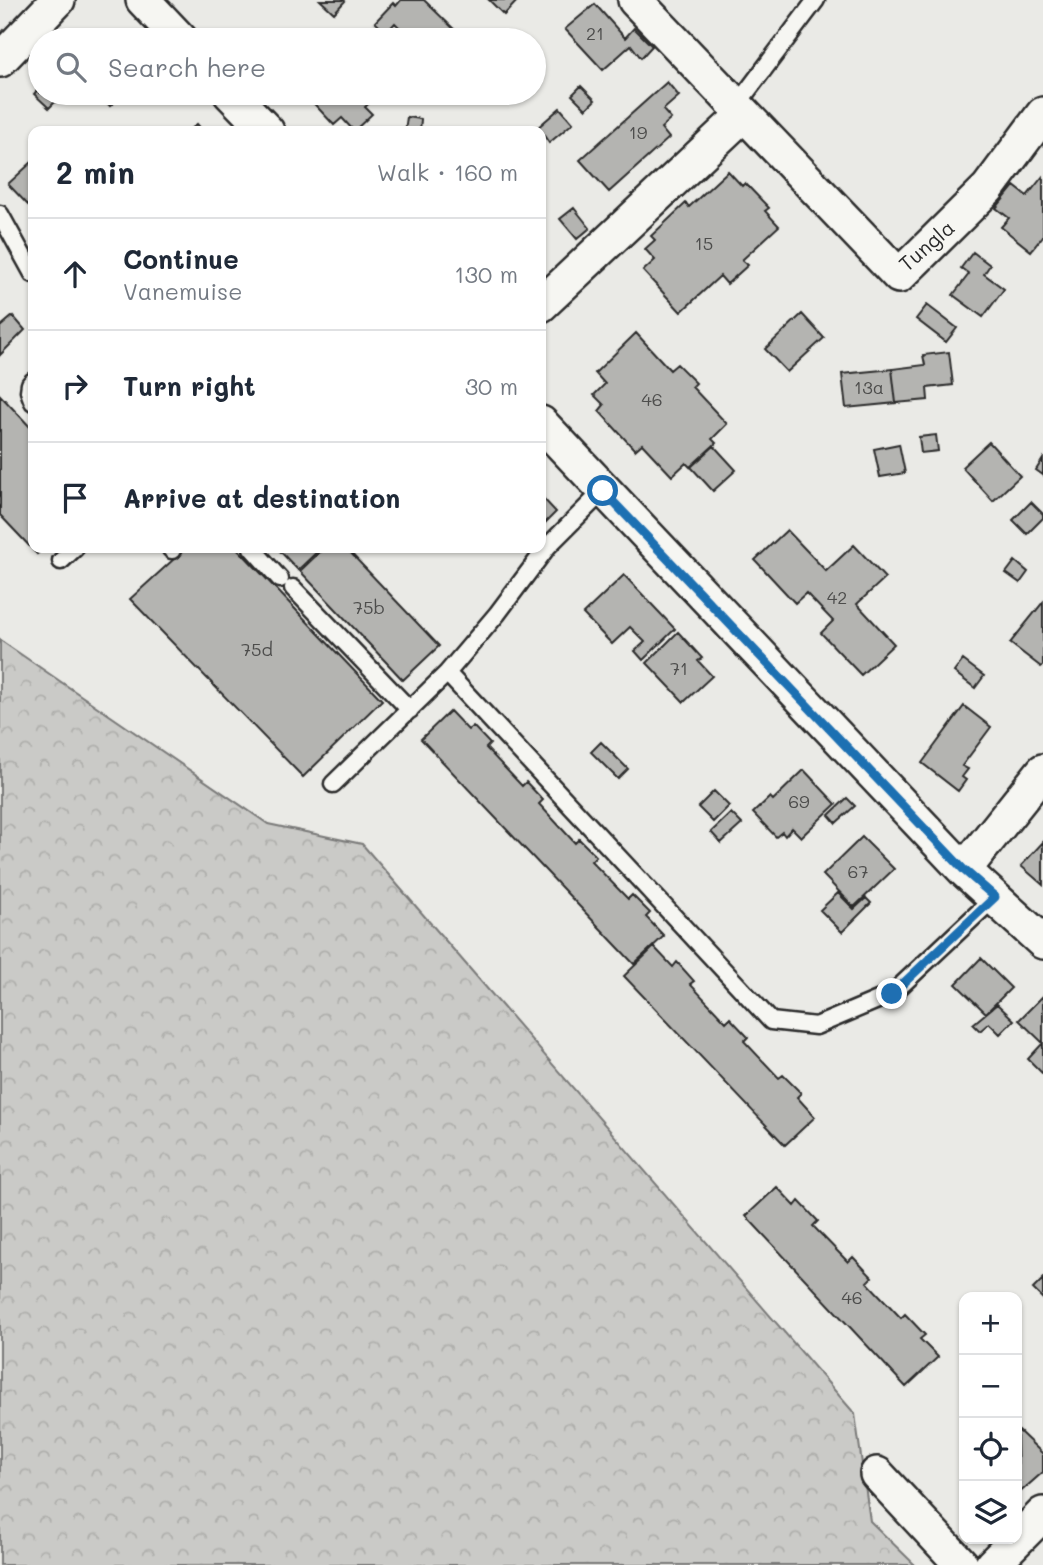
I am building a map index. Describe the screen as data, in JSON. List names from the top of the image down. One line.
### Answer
{"streets":{"street":["Tungla"]},"house_numbers":["21","19","15","13a","46","42","75b","75d","71","69","67","46"],"page":{"search":"Search here","heading":["2 min","Walk · 160 m"],"list":[["Continue","Vanemuise","130 m"],["Turn right","30 m"],"Arrive at destination"],"map_buttons":["+","−"]}}
